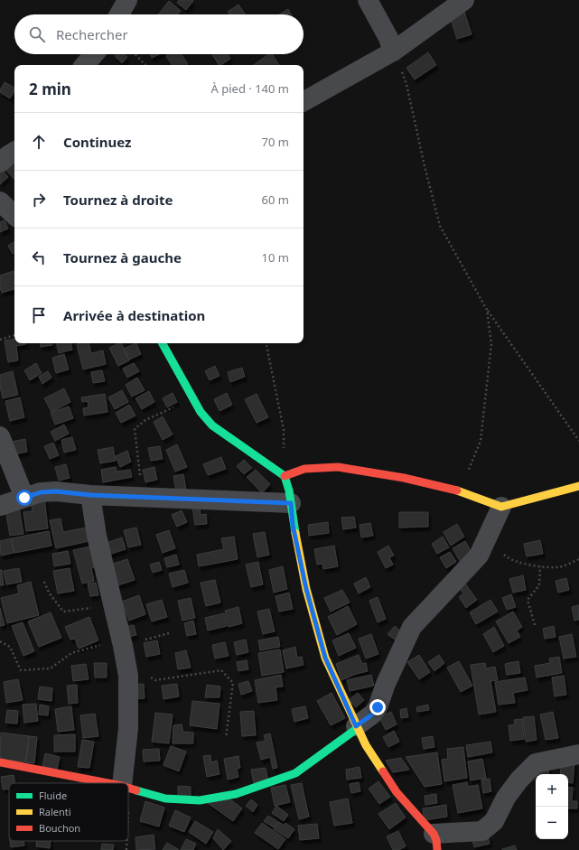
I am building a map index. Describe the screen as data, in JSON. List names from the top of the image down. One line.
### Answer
{"legend":["Fluide","Ralenti","Bouchon"],"page":{"search":"Rechercher","heading":["2 min","À pied · 140 m"],"list":[["Continuez","70 m"],["Tournez à droite","60 m"],["Tournez à gauche","10 m"],"Arrivée à destination"],"map_buttons":["+","−"]}}
